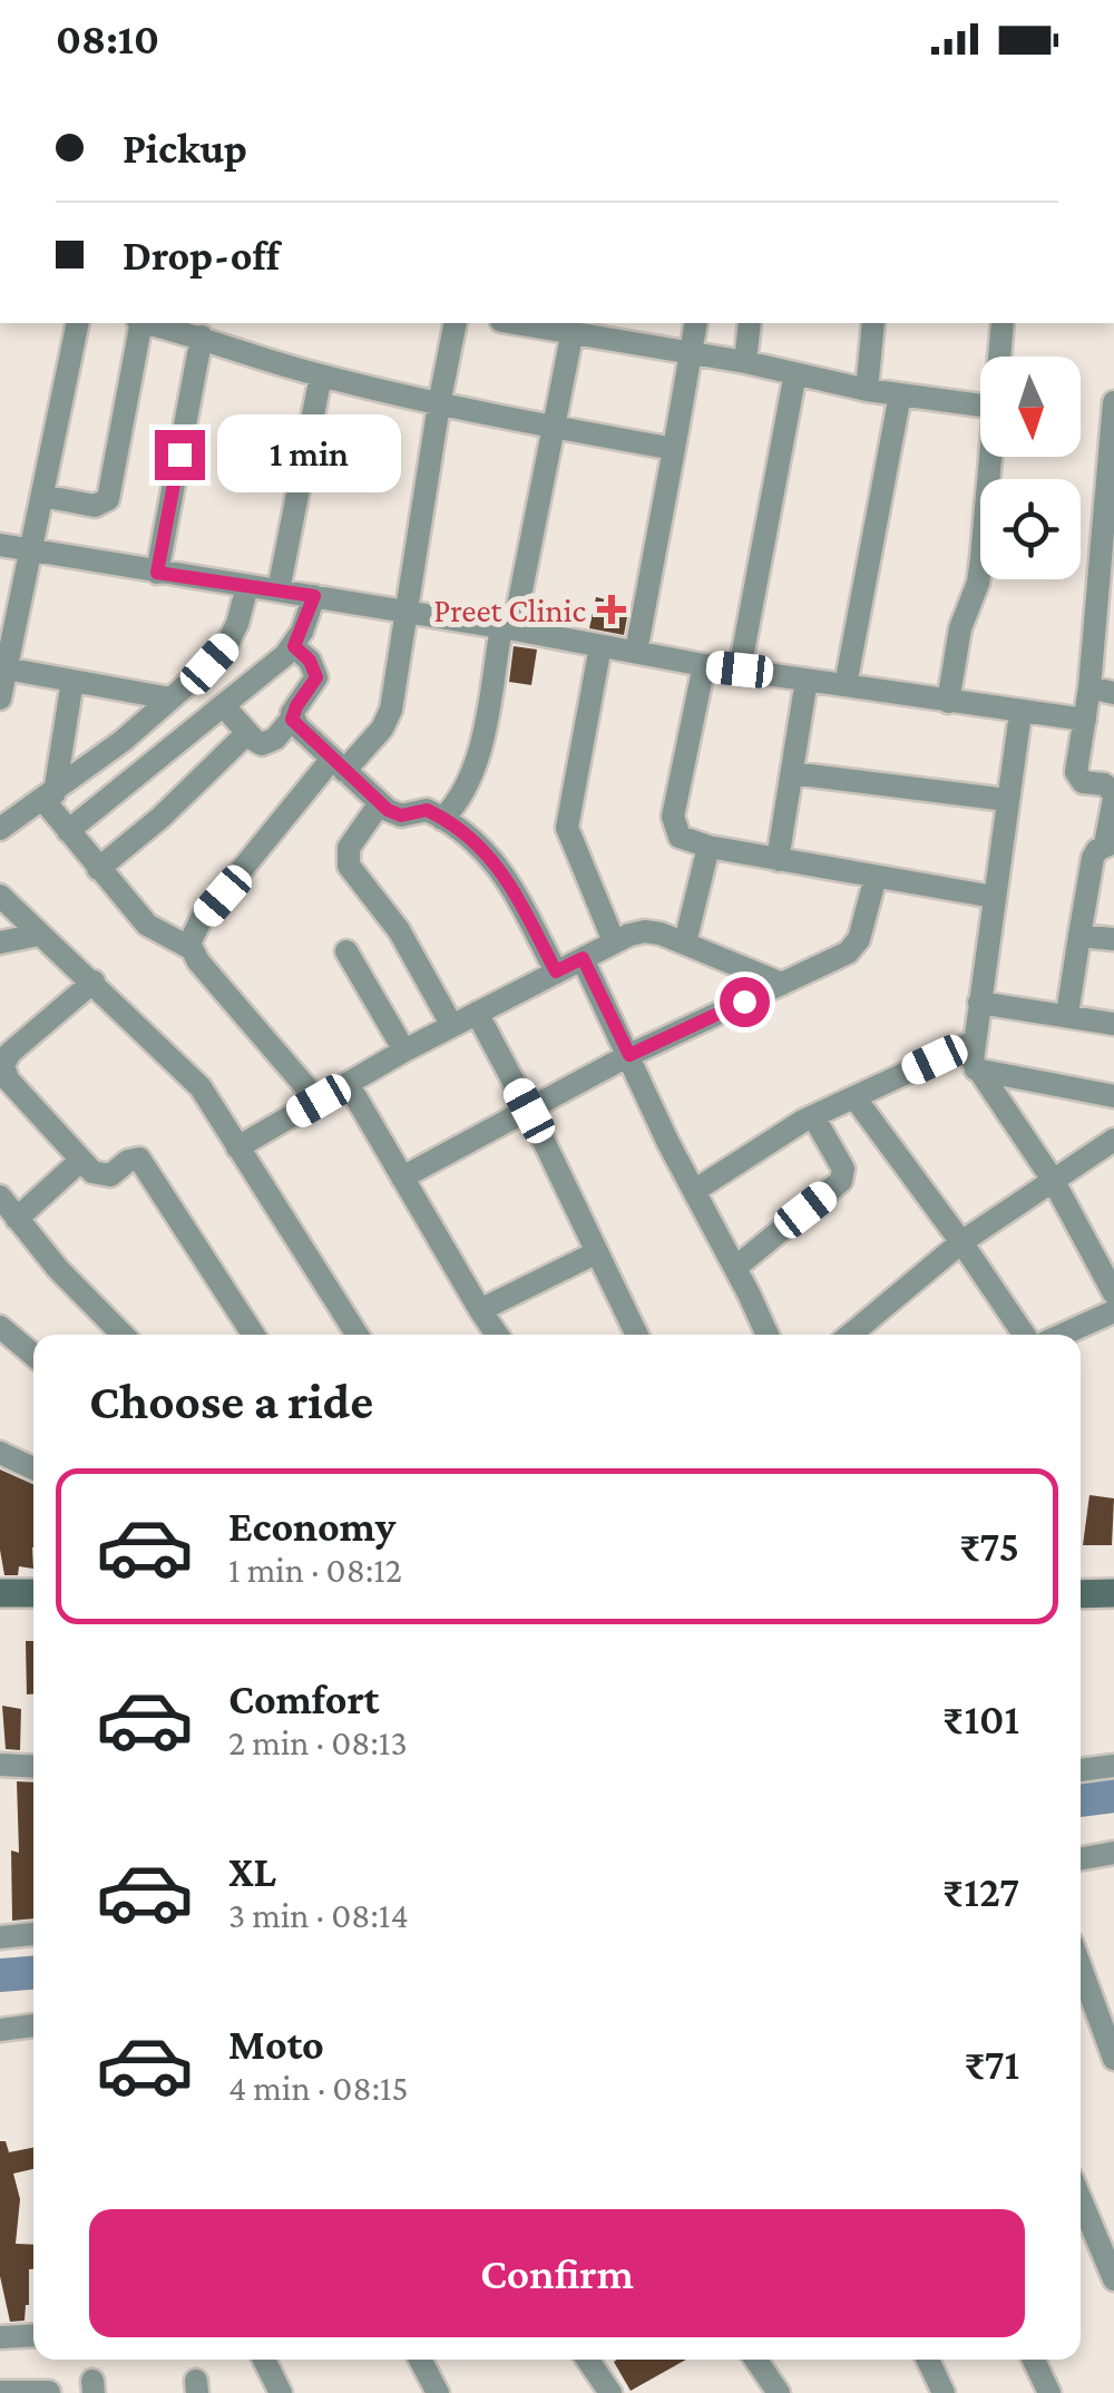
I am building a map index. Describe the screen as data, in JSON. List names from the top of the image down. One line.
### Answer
{"places":{"health":["Preet Clinic"]},"north":"bottom","page":{"status":"08:10","banner":["Pickup","Drop-off"],"bubble":"1 min","heading":"Choose a ride","list":[{"name":"Economy","note":"1 min · 08:12","value":"₹75"},{"name":"Comfort","note":"2 min · 08:13","value":"₹101"},{"name":"XL","note":"3 min · 08:14","value":"₹127"},{"name":"Moto","note":"4 min · 08:15","value":"₹71"}],"buttons":"Confirm"}}
